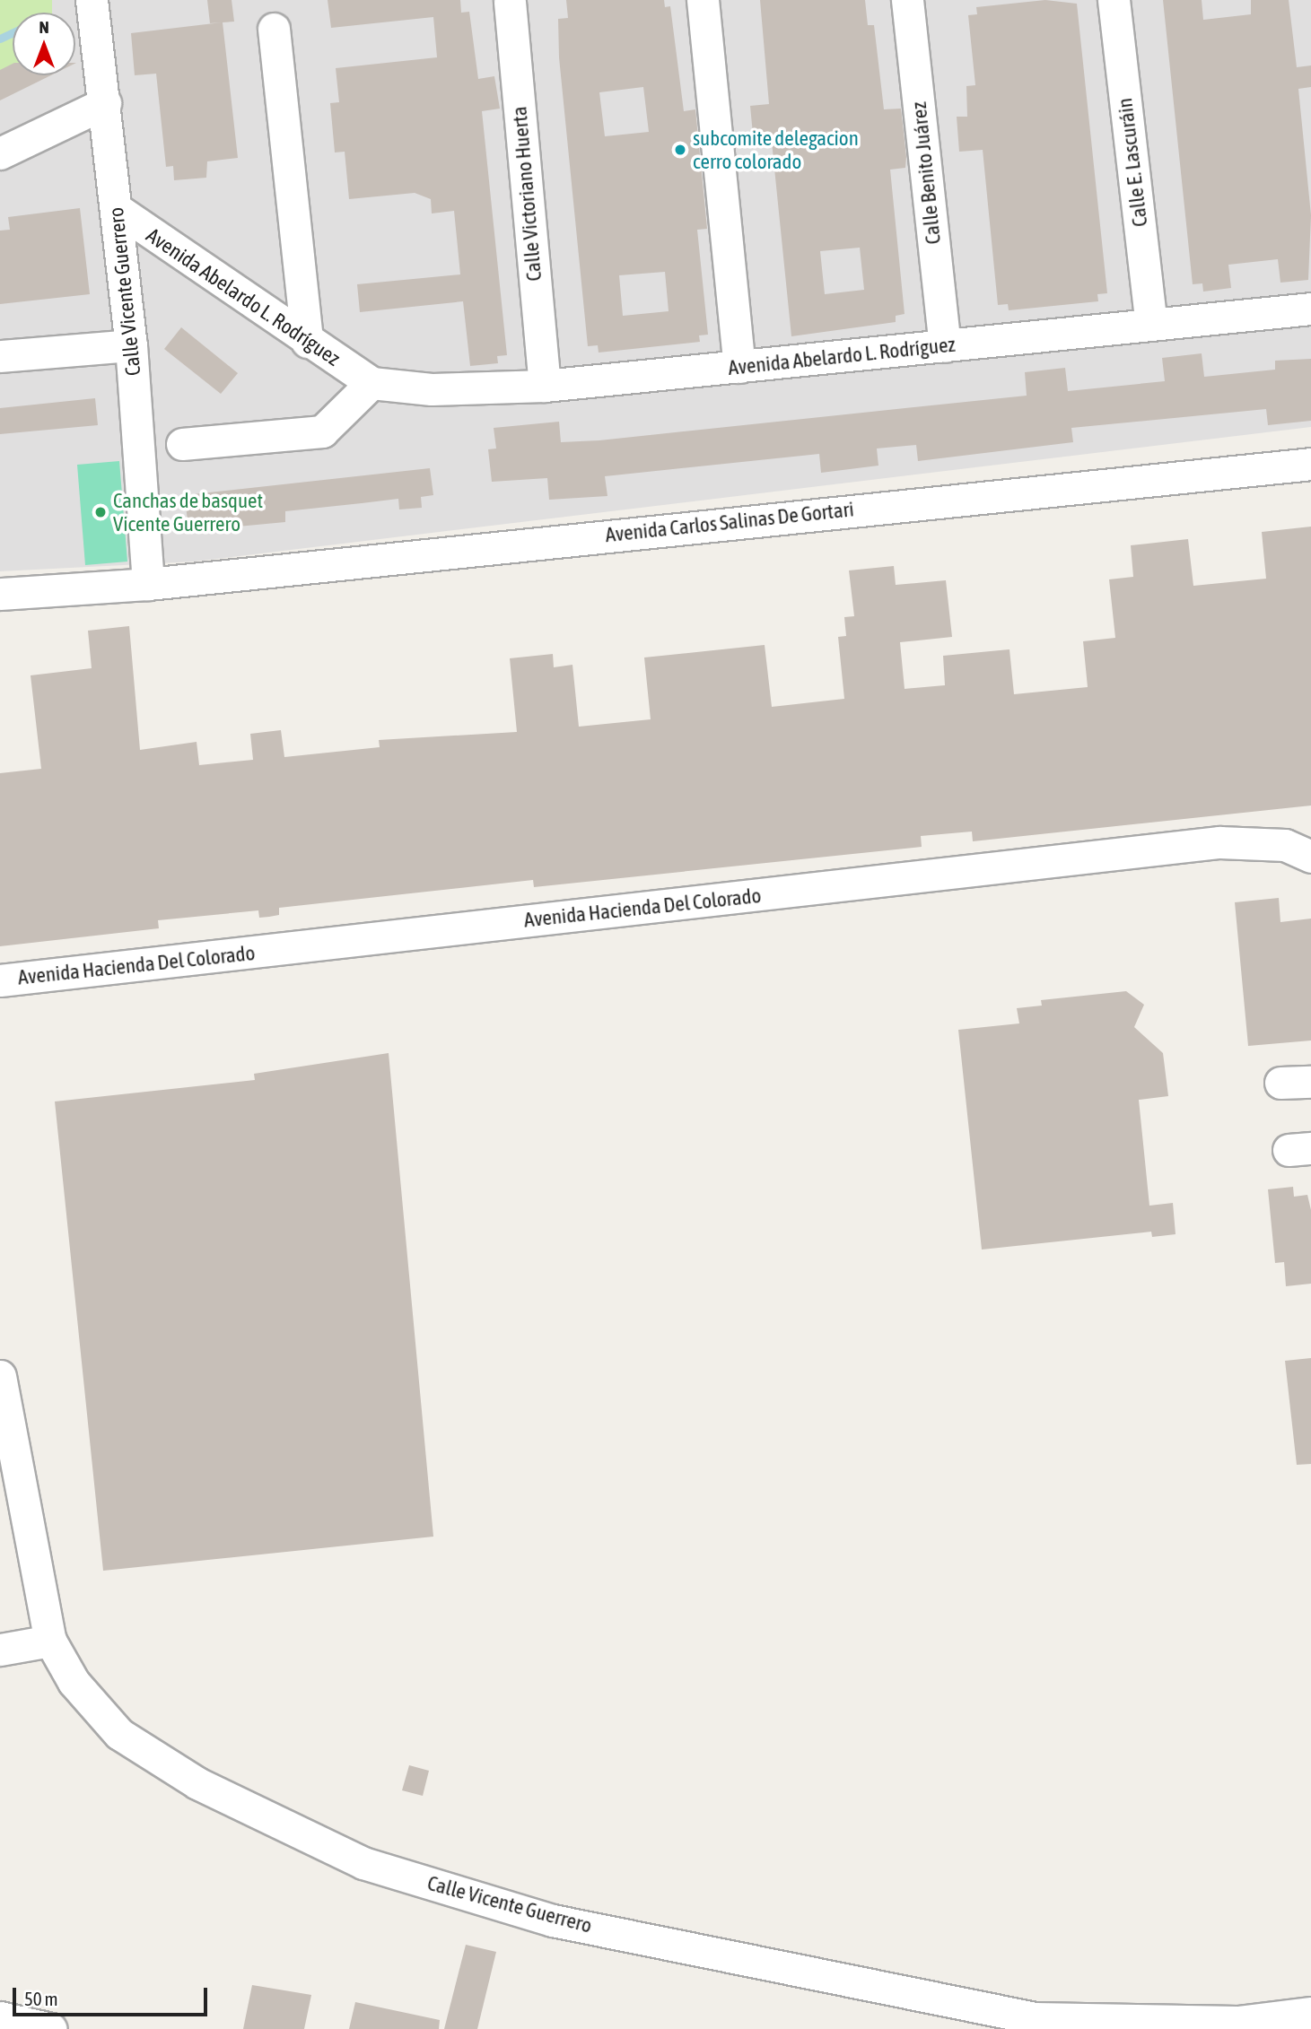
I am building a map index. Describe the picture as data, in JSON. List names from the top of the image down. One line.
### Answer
{"streets":{"street":["Calle E. Lascuráin","Calle Benito Juárez","Calle Victoriano Huerta","Calle Vicente Guerrero","Avenida Abelardo L. Rodríguez","Avenida Carlos Salinas De Gortari","Avenida Hacienda Del Colorado"]},"crossings":[["Calle E. Lascuráin","Avenida Abelardo L. Rodríguez"],["Calle Benito Juárez","Avenida Abelardo L. Rodríguez"],["Calle Victoriano Huerta","Avenida Abelardo L. Rodríguez"],["Calle Vicente Guerrero","Avenida Abelardo L. Rodríguez"],["Calle Vicente Guerrero","Avenida Carlos Salinas De Gortari"]],"places":["subcomite delegacion cerro colorado","Canchas de basquet Vicente Guerrero"],"scale_bar":"50 m","north":"top"}
